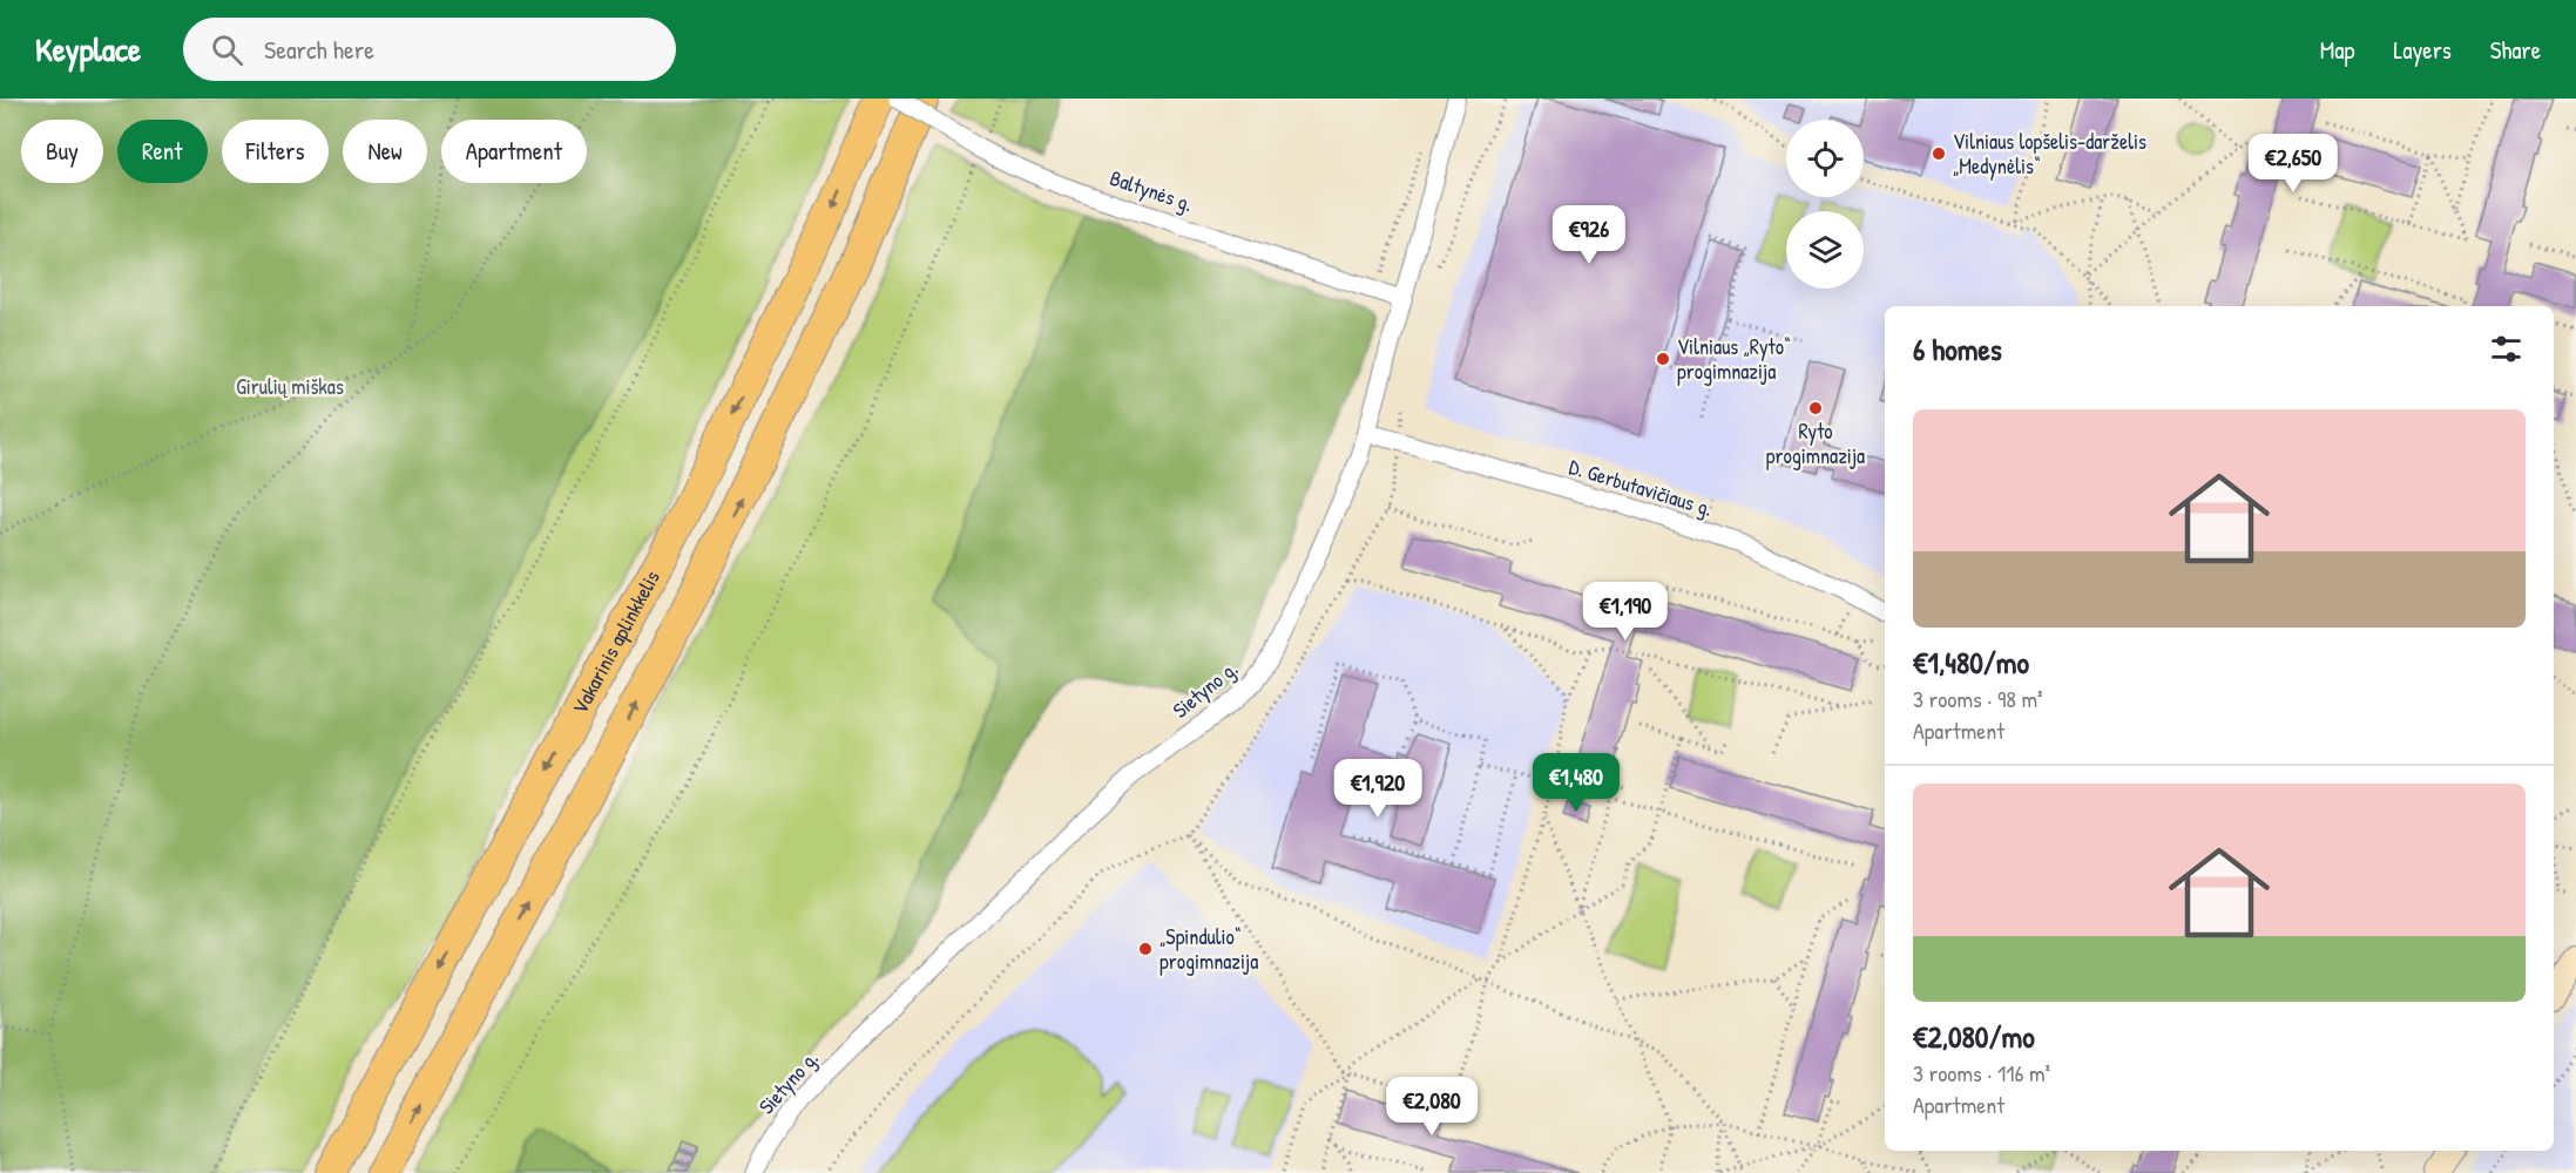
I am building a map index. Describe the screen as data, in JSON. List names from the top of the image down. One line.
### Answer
{"streets":{"highway":["Vakarinis aplinkkelis"],"street":["Baltynės g.","D. Gerbutavičiaus g.","Sietyno g."]},"crossings":[["Baltynės g.","Sietyno g."],["D. Gerbutavičiaus g.","Sietyno g."]],"parks":["Girulių miškas"],"places":["Vilniaus lopšelis-darželis „Medynėlis“","Vilniaus „Ryto“ progimnazija","Ryto progimnazija","„Spindulio“ progimnazija"],"page":{"header":"Keyplace","search":"Search here","nav":["Map","Layers","Share"],"chip":["Buy","Rent","Filters","New","Apartment"],"price":["€2,650","€926","€1,190","€1,480","€1,920","€2,080"],"heading":"6 homes","list":[{"name":"€1,480/mo","note":"3 rooms · 98 m² · Apartment"},{"name":"€2,080/mo","note":"3 rooms · 116 m² · Apartment"}]}}
